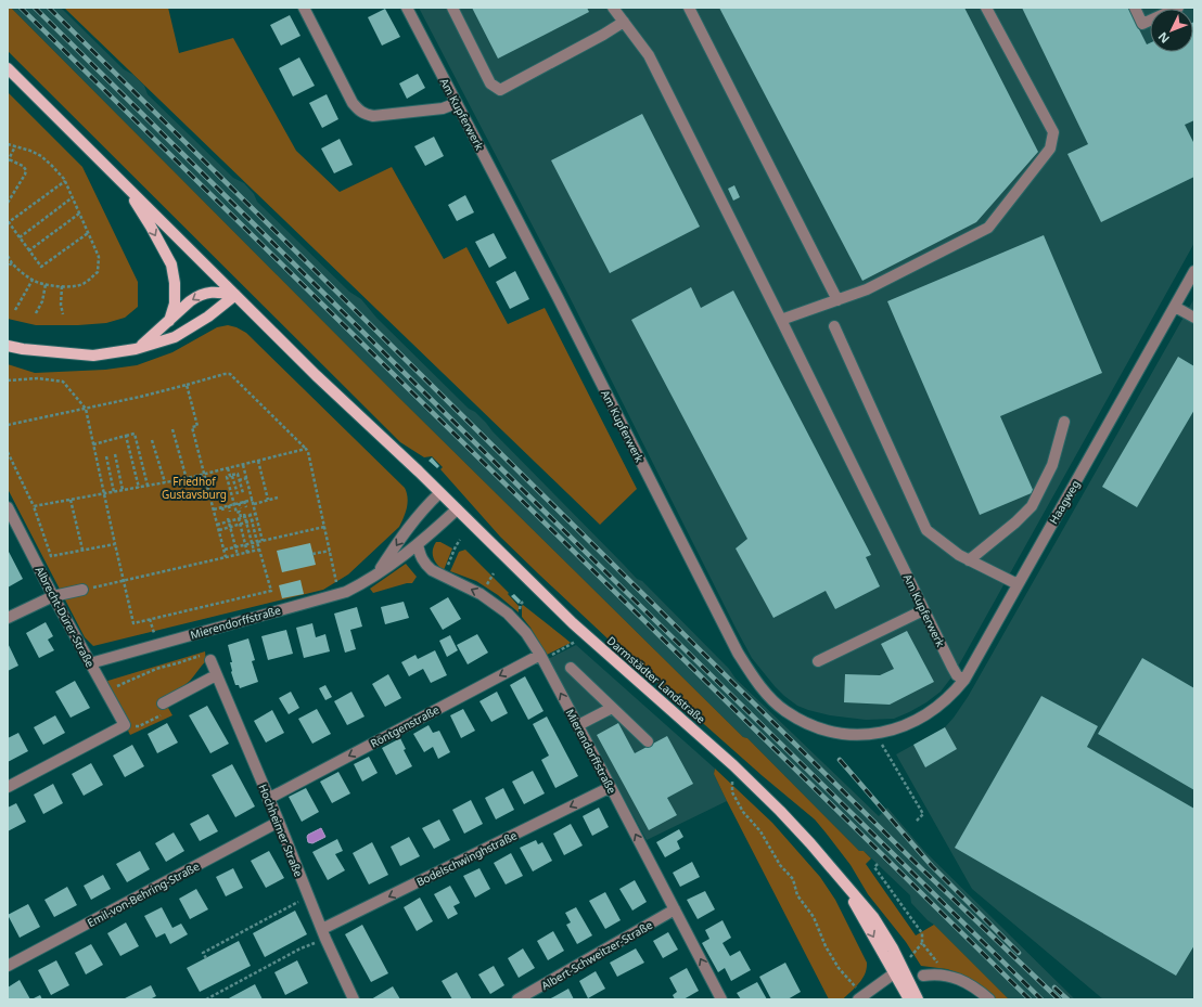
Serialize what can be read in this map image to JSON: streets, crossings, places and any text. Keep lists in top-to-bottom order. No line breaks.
{"streets":{"main road":["Darmstädter Landstraße"],"street":["Am Kupferwerk","Haagweg","Albrecht-Dürer-Straße","Mierendorffstraße","Röntgenstraße","Hochheimer Straße","Bodelschwinghstraße","Emil-von-Behring-Straße","Albert-Schweitzer-Straße"]},"crossings":[["Am Kupferwerk","Haagweg"],["Albrecht-Dürer-Straße","Mierendorffstraße"],["Mierendorffstraße","Darmstädter Landstraße"],["Mierendorffstraße","Röntgenstraße"],["Mierendorffstraße","Bodelschwinghstraße"],["Mierendorffstraße","Albert-Schweitzer-Straße"],["Röntgenstraße","Hochheimer Straße"],["Hochheimer Straße","Bodelschwinghstraße"],["Hochheimer Straße","Emil-von-Behring-Straße"]],"one_way":["Röntgenstraße","Bodelschwinghstraße"],"parks":["Friedhof Gustavsburg"],"north":"bottom left"}
